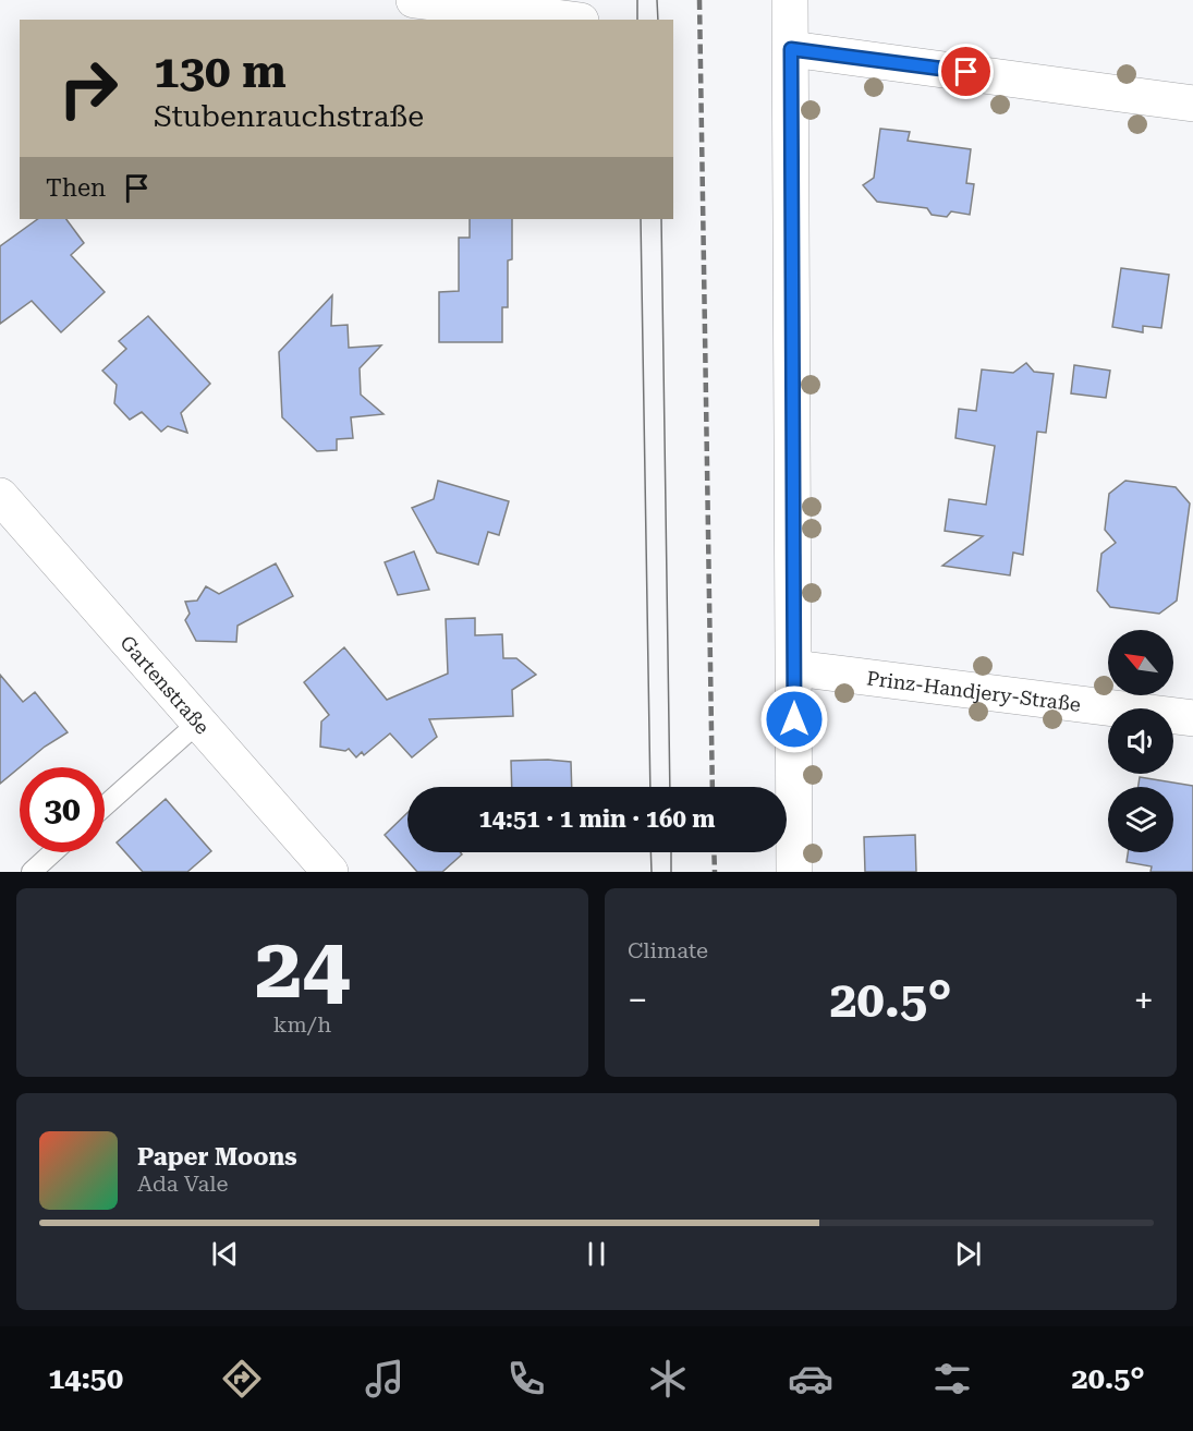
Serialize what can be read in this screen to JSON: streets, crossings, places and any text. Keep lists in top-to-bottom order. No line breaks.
{"streets":{"street":["Gartenstraße","Prinz-Handjery-Straße"]},"north":"top left","page":{"turn":["130 m","Stubenrauchstraße"],"then":"Then","limit":"30","trip":"14:51 · 1 min · 160 m","tile":[["24","km/h"],"Climate"],"heat":["−","20.5°","+"],"song":["Paper Moons","Ada Vale"],"tabs":["14:50","20.5°"]}}
